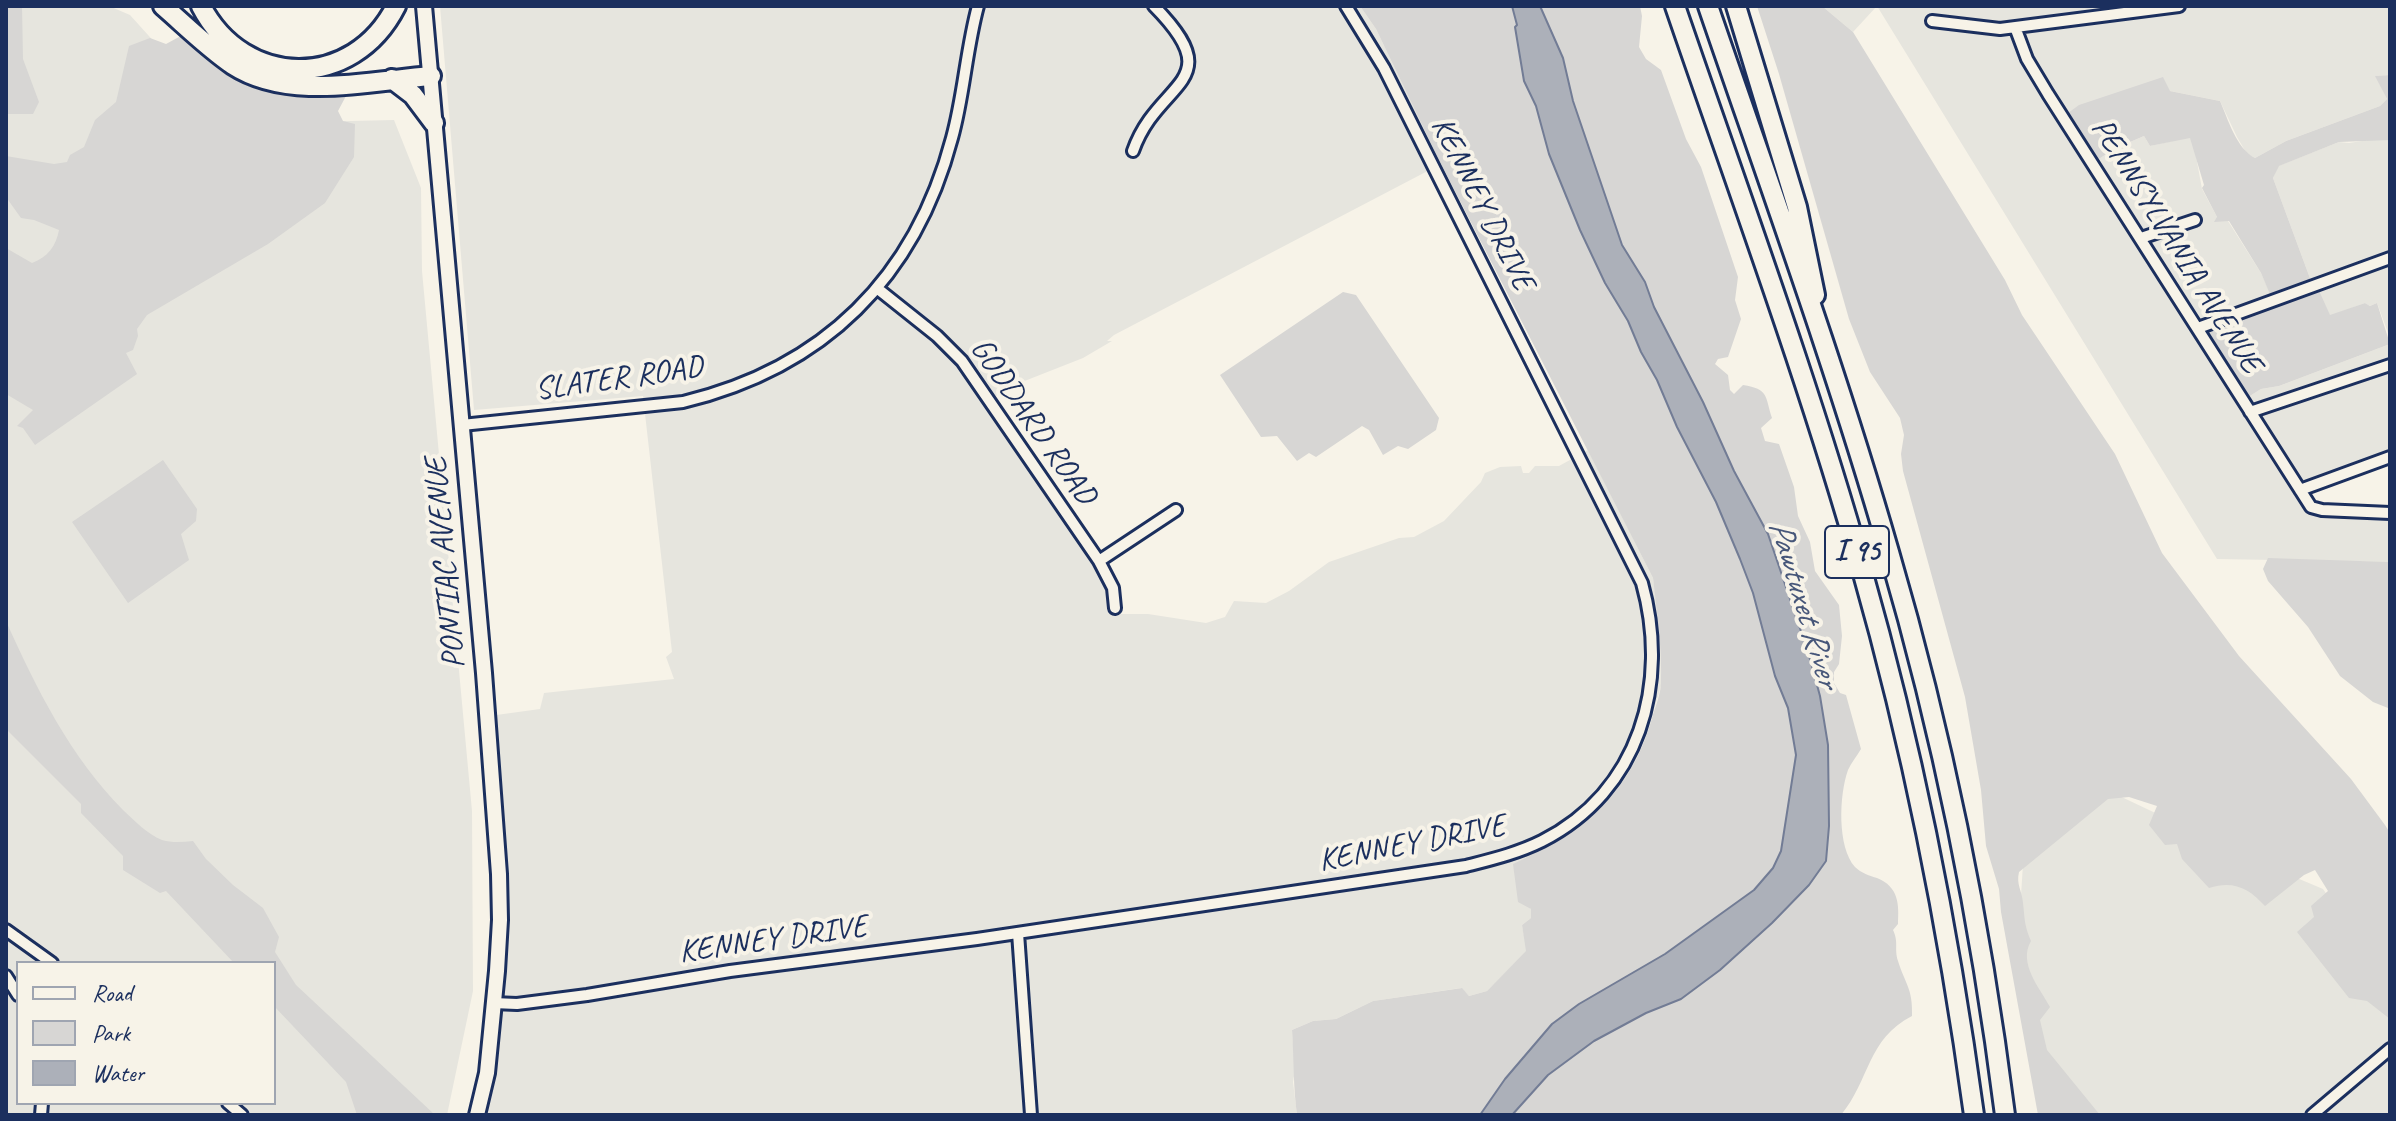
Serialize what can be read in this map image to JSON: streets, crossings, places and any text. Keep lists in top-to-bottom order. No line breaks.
{"streets":{"highway":["I 95"],"main road":["PONTIAC AVENUE"],"street":["KENNEY DRIVE","PENNSYLVANIA AVENUE","SLATER ROAD","GODDARD ROAD"]},"crossings":[["KENNEY DRIVE","PONTIAC AVENUE"],["SLATER ROAD","GODDARD ROAD"],["SLATER ROAD","PONTIAC AVENUE"]],"water":["Pawtuxet River"],"legend":["Road","Park","Water"]}
